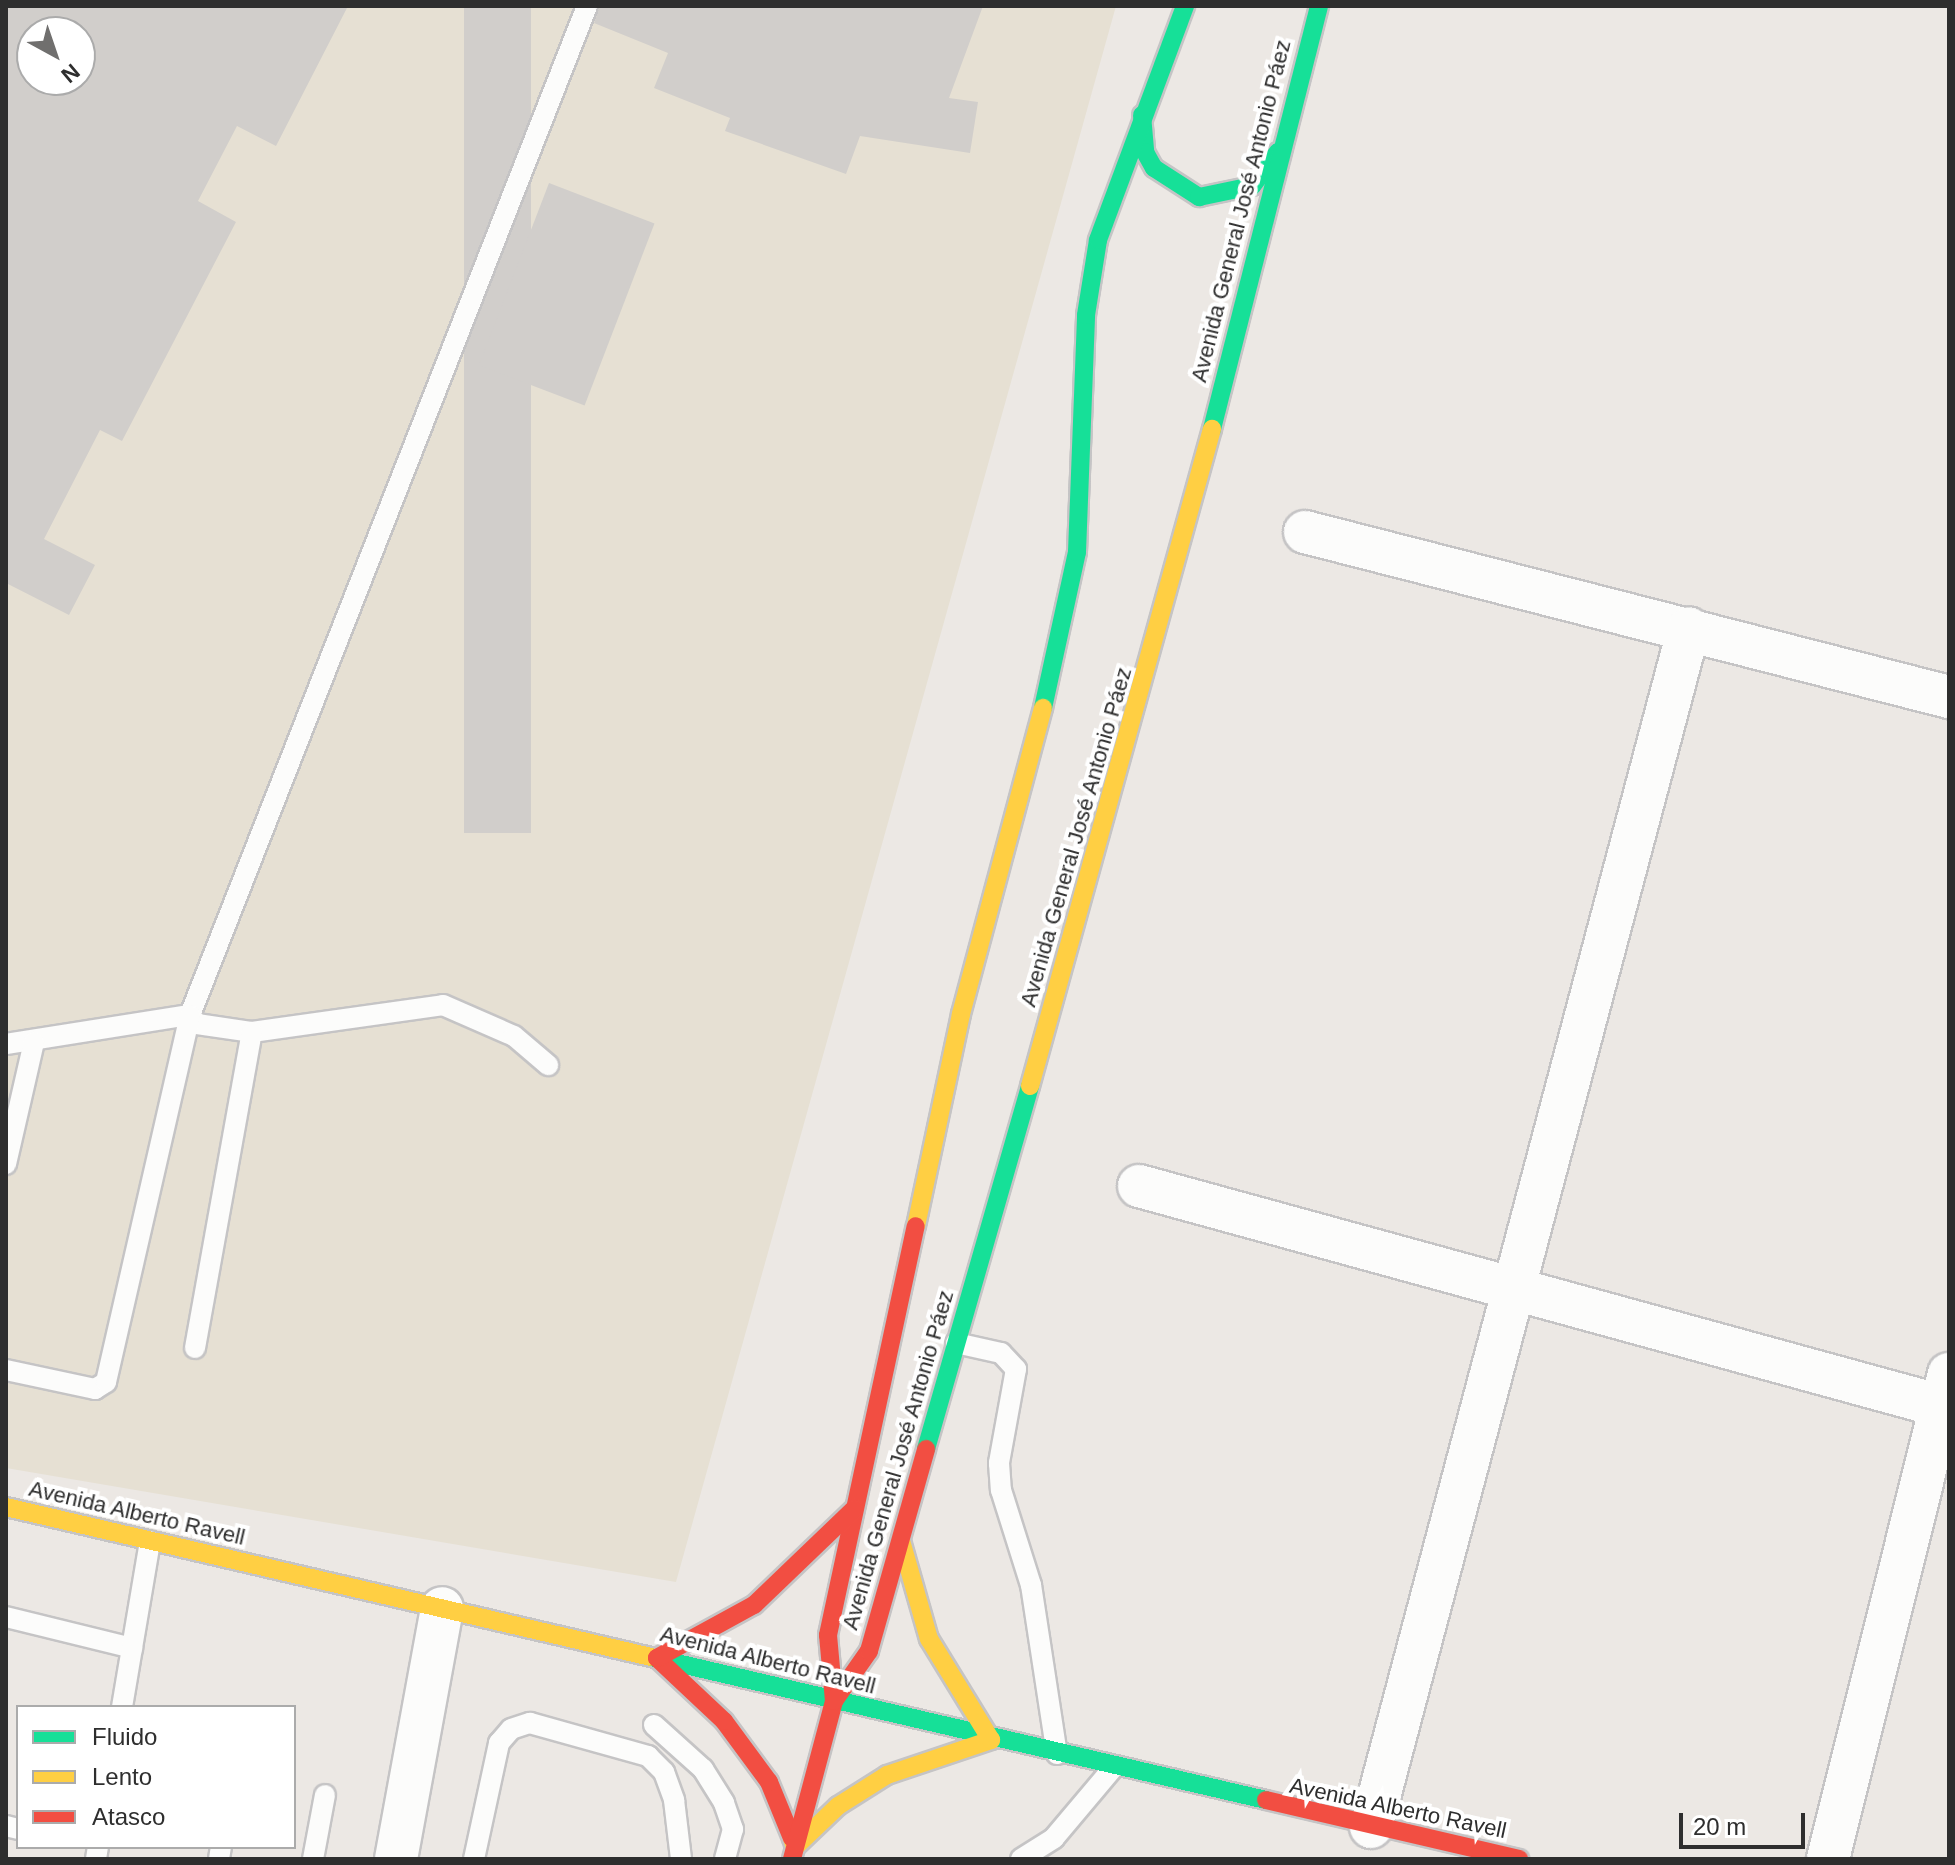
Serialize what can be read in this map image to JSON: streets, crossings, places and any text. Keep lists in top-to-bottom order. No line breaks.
{"streets":{"street":["Avenida General José Antonio Páez","Avenida Alberto Ravell"]},"crossings":[["Avenida General José Antonio Páez","Avenida Alberto Ravell"]],"legend":["Fluido","Lento","Atasco"],"scale_bar":"20 m","north":"bottom right"}
